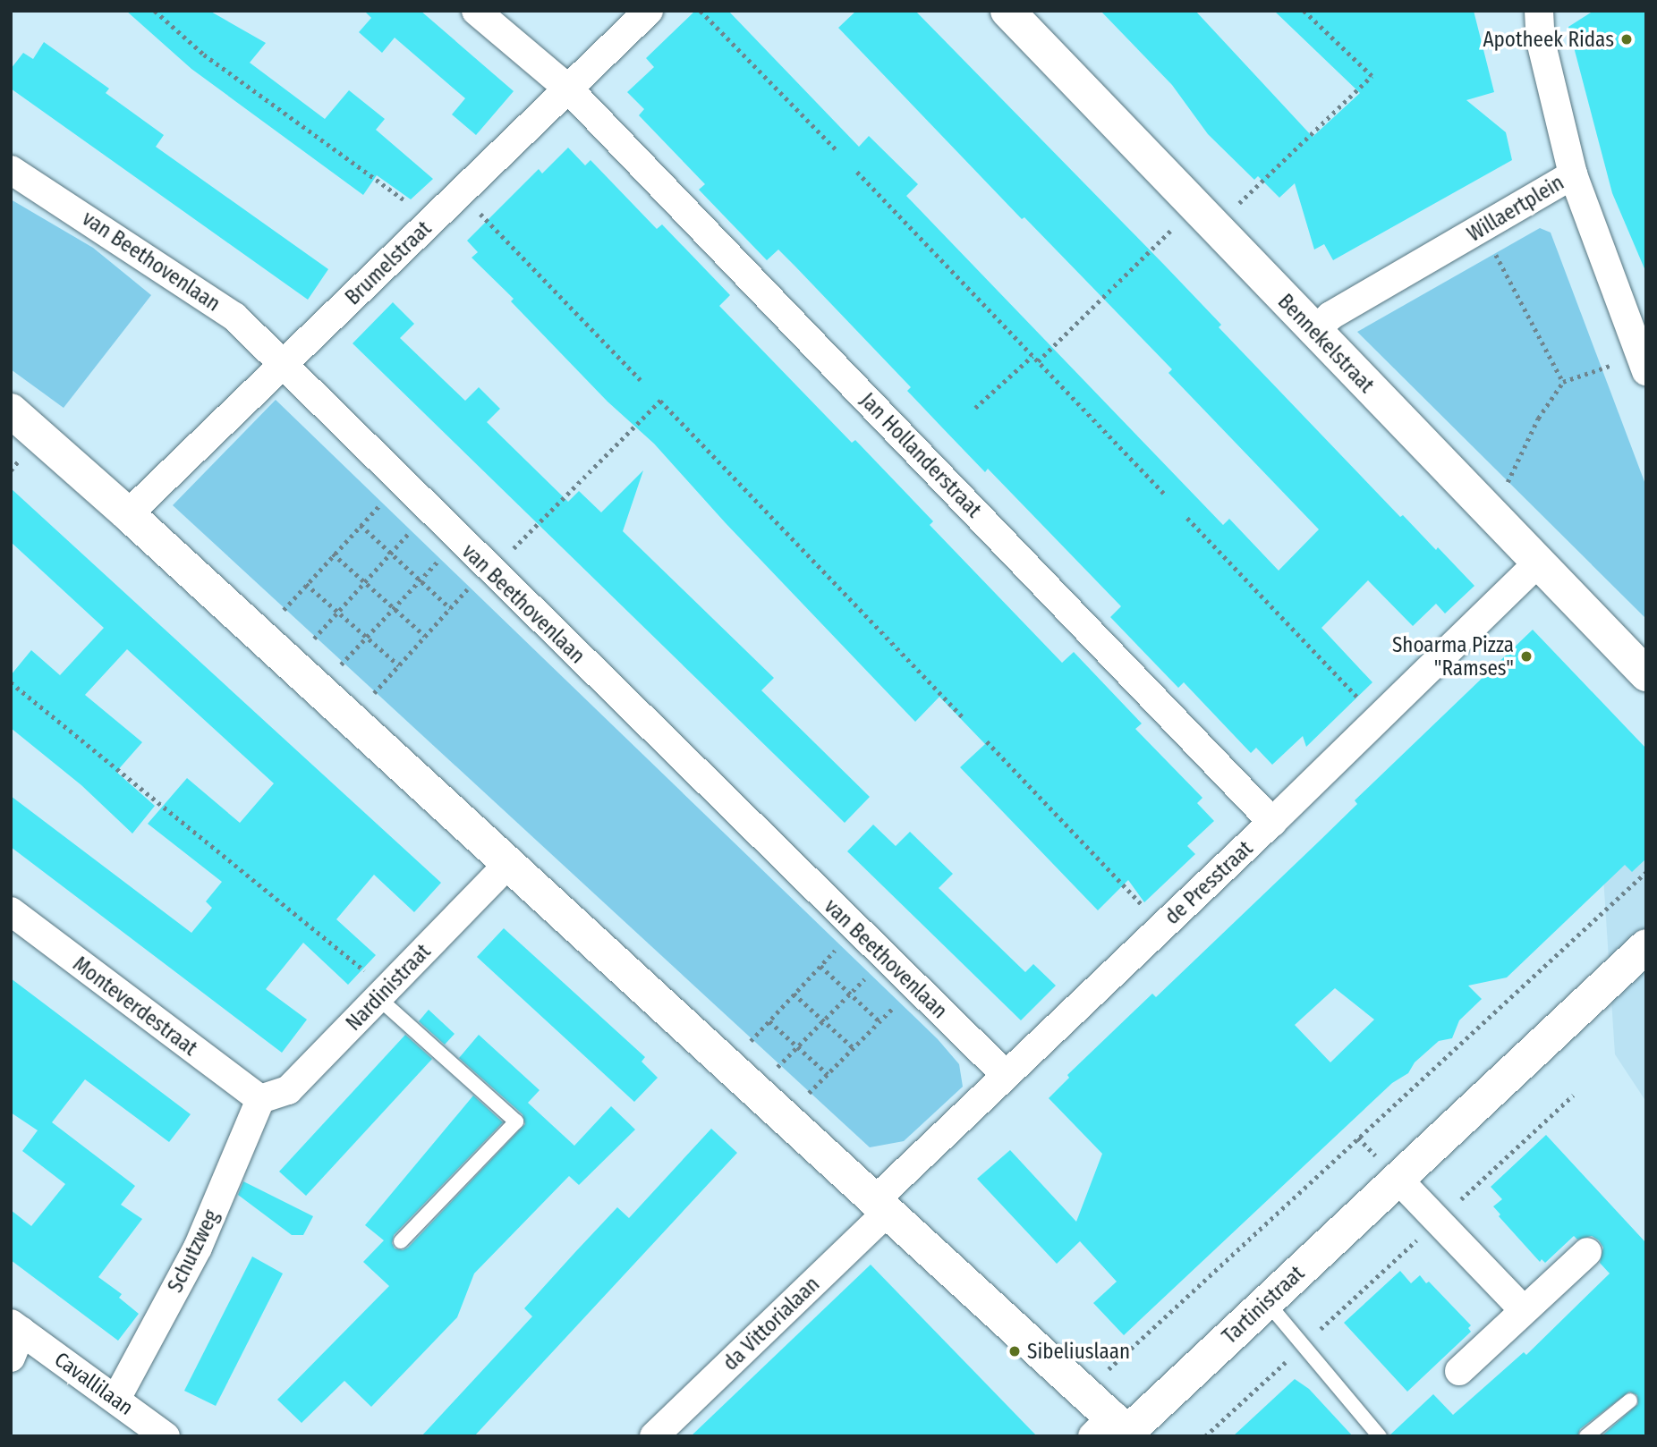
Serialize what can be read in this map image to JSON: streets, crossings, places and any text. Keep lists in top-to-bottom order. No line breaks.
{"streets":{"street":["Willaertplein","van Beethovenlaan","Brumelstraat","Bennekelstraat","Jan Hollanderstraat","de Presstraat","Nardinistraat","Monteverdestraat","Schutzweg","Tartinistraat","da Vittorialaan","Cavallilaan"]},"crossings":[["Willaertplein","Bennekelstraat"],["van Beethovenlaan","Brumelstraat"],["van Beethovenlaan","de Presstraat"],["Brumelstraat","Jan Hollanderstraat"],["Bennekelstraat","de Presstraat"],["Jan Hollanderstraat","de Presstraat"],["de Presstraat","da Vittorialaan"],["Nardinistraat","Monteverdestraat"],["Nardinistraat","Schutzweg"],["Monteverdestraat","Schutzweg"],["Schutzweg","Cavallilaan"]],"places":["Apotheek Ridas","Shoarma Pizza \"Ramses\"","Sibeliuslaan"]}
